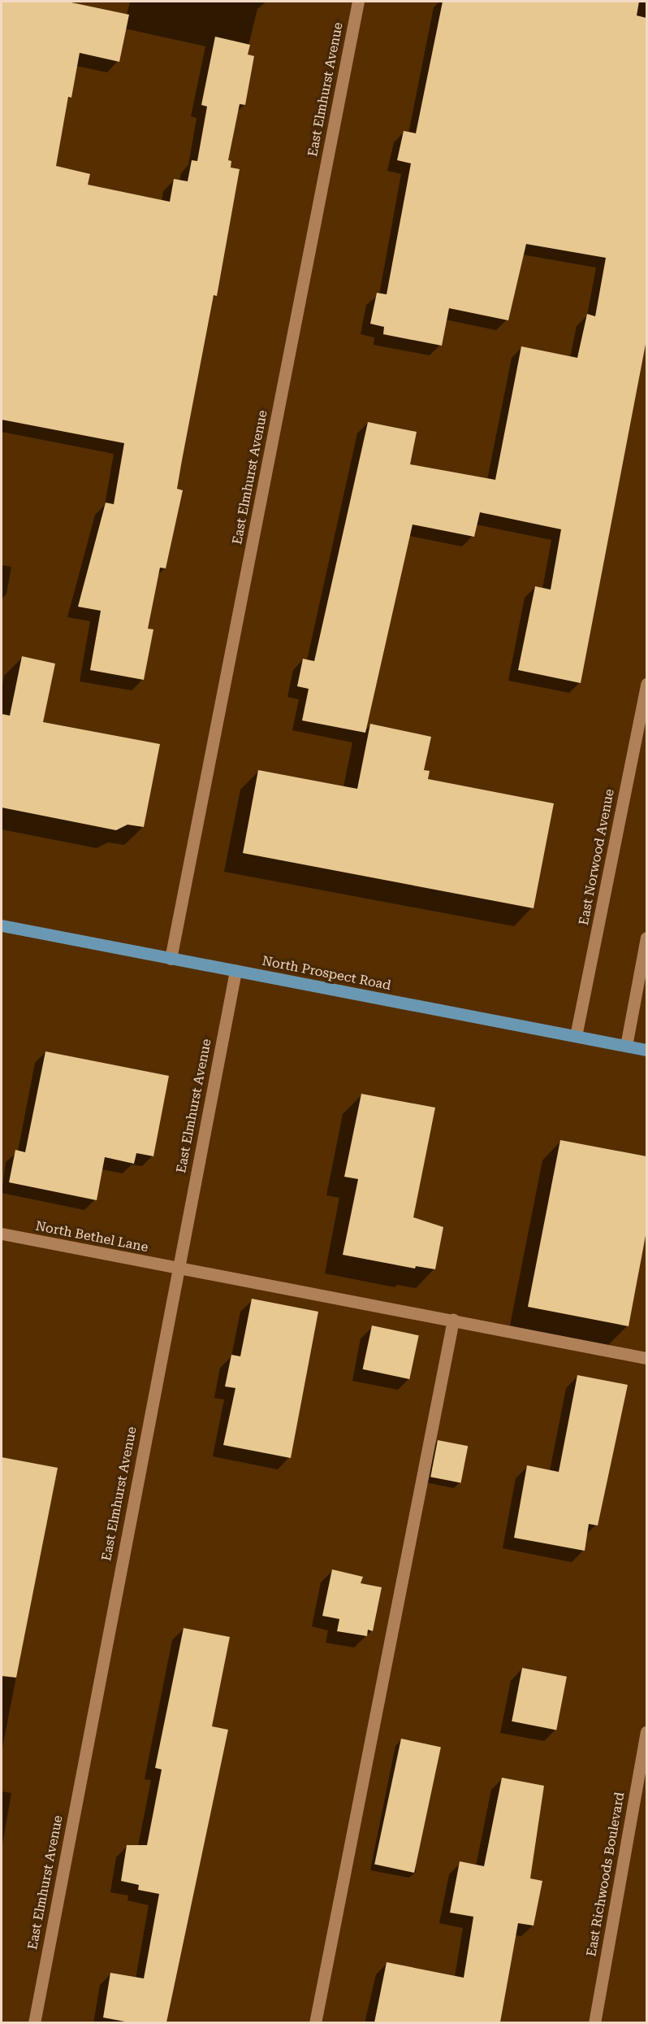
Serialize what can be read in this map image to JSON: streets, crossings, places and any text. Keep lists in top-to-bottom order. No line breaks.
{"streets":{"main road":["North Prospect Road"],"street":["East Elmhurst Avenue","East Norwood Avenue","North Bethel Lane","East Richwoods Boulevard"]},"crossings":[["East Elmhurst Avenue","North Prospect Road"],["East Elmhurst Avenue","North Bethel Lane"],["East Norwood Avenue","North Prospect Road"]]}
